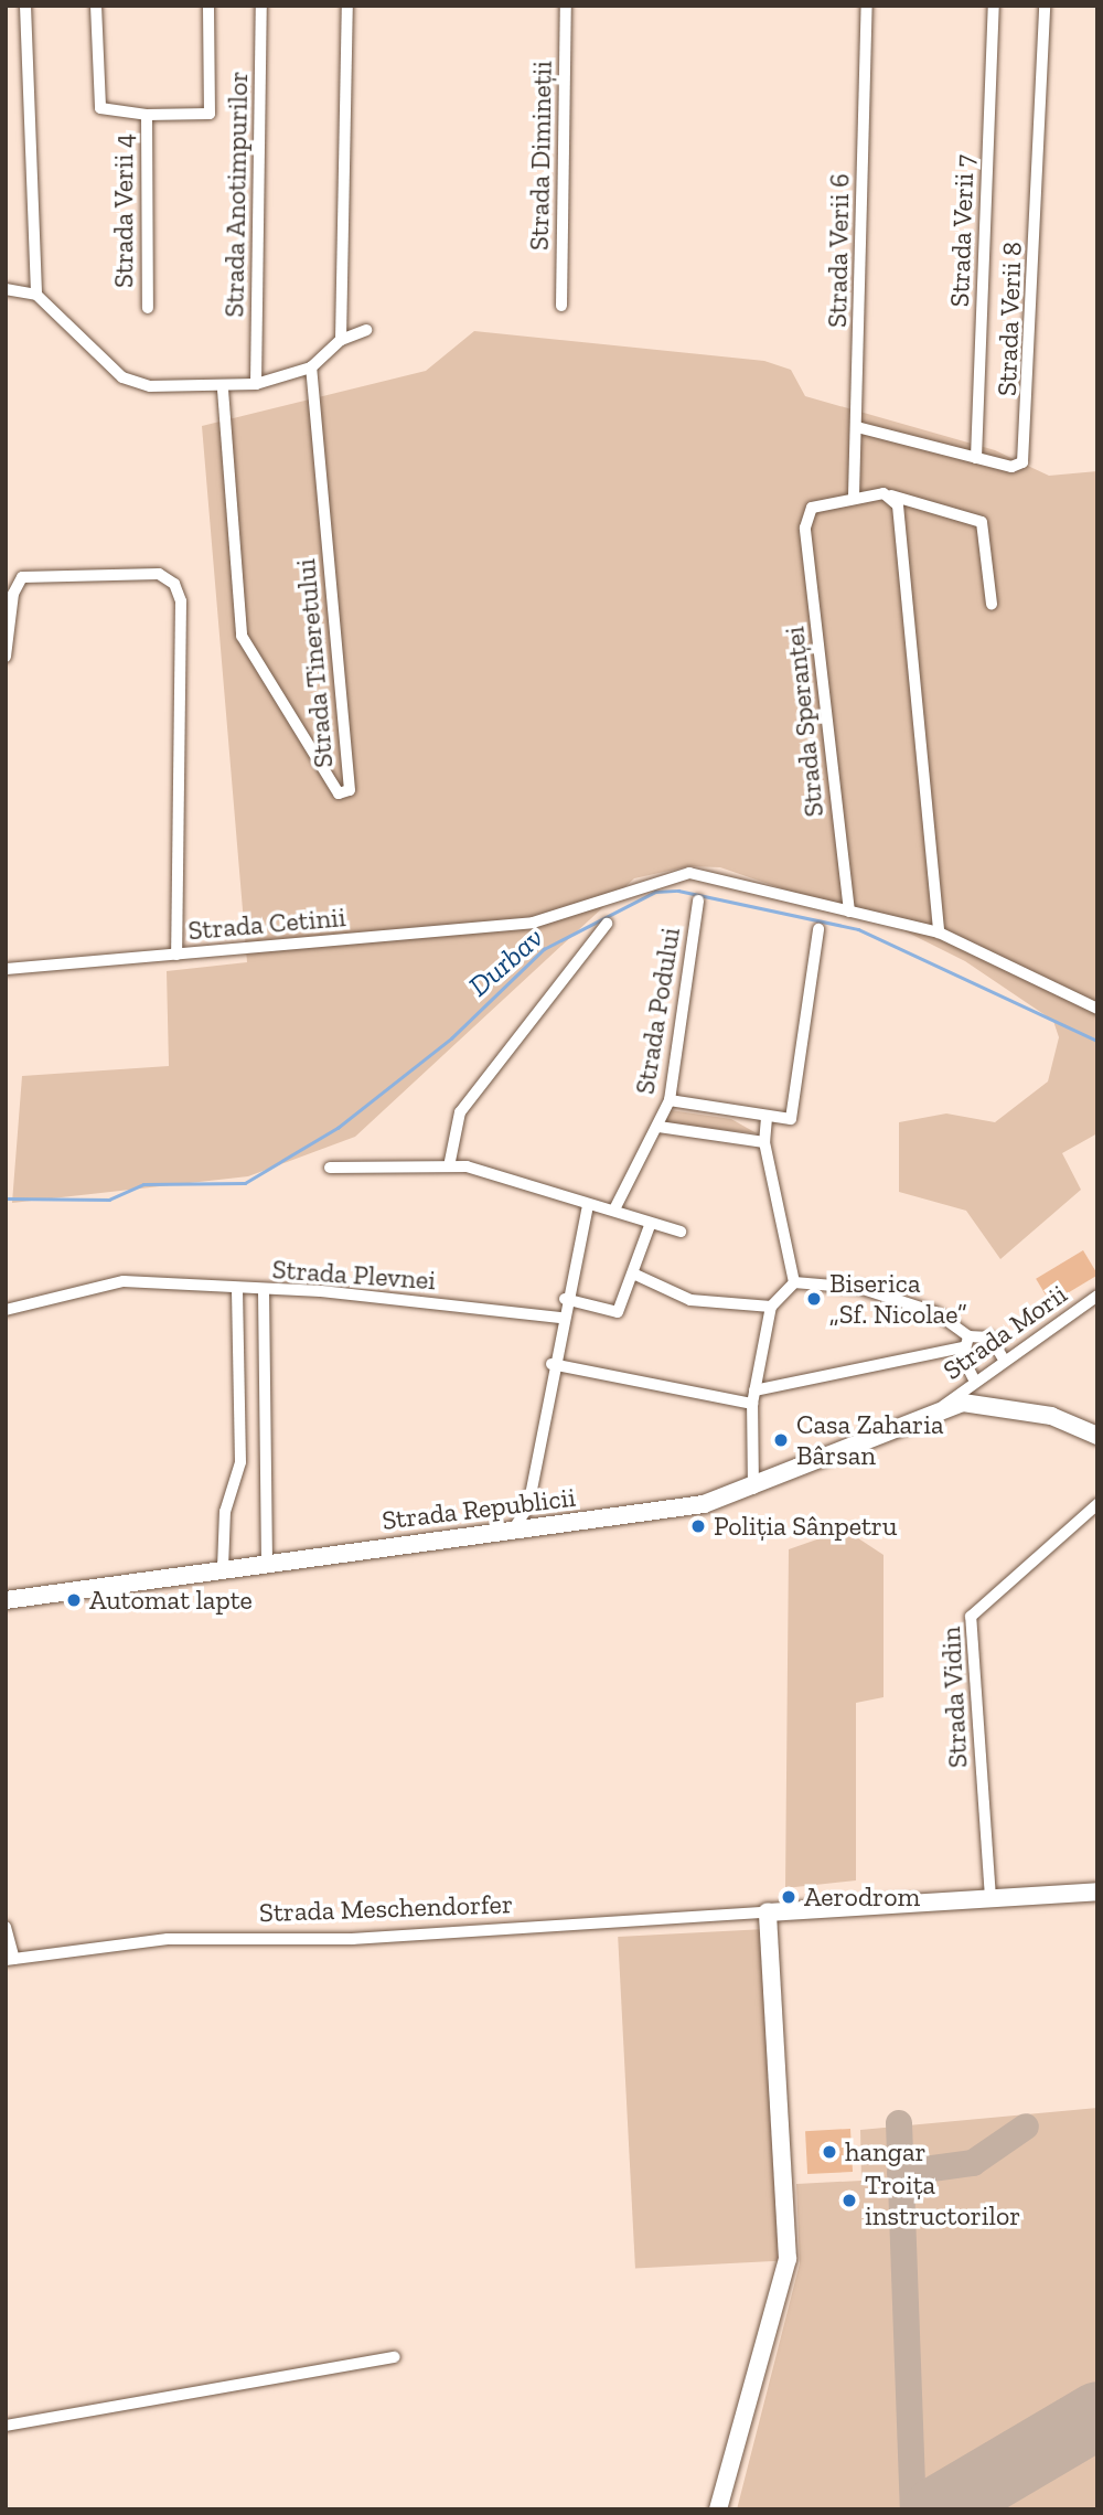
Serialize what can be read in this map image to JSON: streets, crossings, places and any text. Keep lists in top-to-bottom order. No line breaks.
{"streets":{"main road":["Strada Republicii","Strada Meschendorfer"],"street":["Strada Dimineții","Strada Anotimpurilor","Strada Verii 4","Strada Verii 7","Strada Verii 6","Strada Verii 8","Strada Tineretului","Strada Speranței","Strada Cetinii","Strada Podului","Strada Plevnei","Strada Morii","Strada Vidin"]},"crossings":[["Strada Verii 7","Strada Verii 8"],["Strada Verii 6","Strada Verii 8"],["Strada Verii 6","Strada Speranței"],["Strada Speranței","Strada Cetinii"],["Strada Plevnei","Strada Republicii"],["Strada Morii","Strada Republicii"],["Strada Vidin","Strada Meschendorfer"]],"water":["Durbav"],"places":["Biserica „Sf. Nicolae”","Casa Zaharia Bârsan","Poliția Sânpetru","Automat lapte","Aerodrom","hangar","Troița instructorilor"]}
